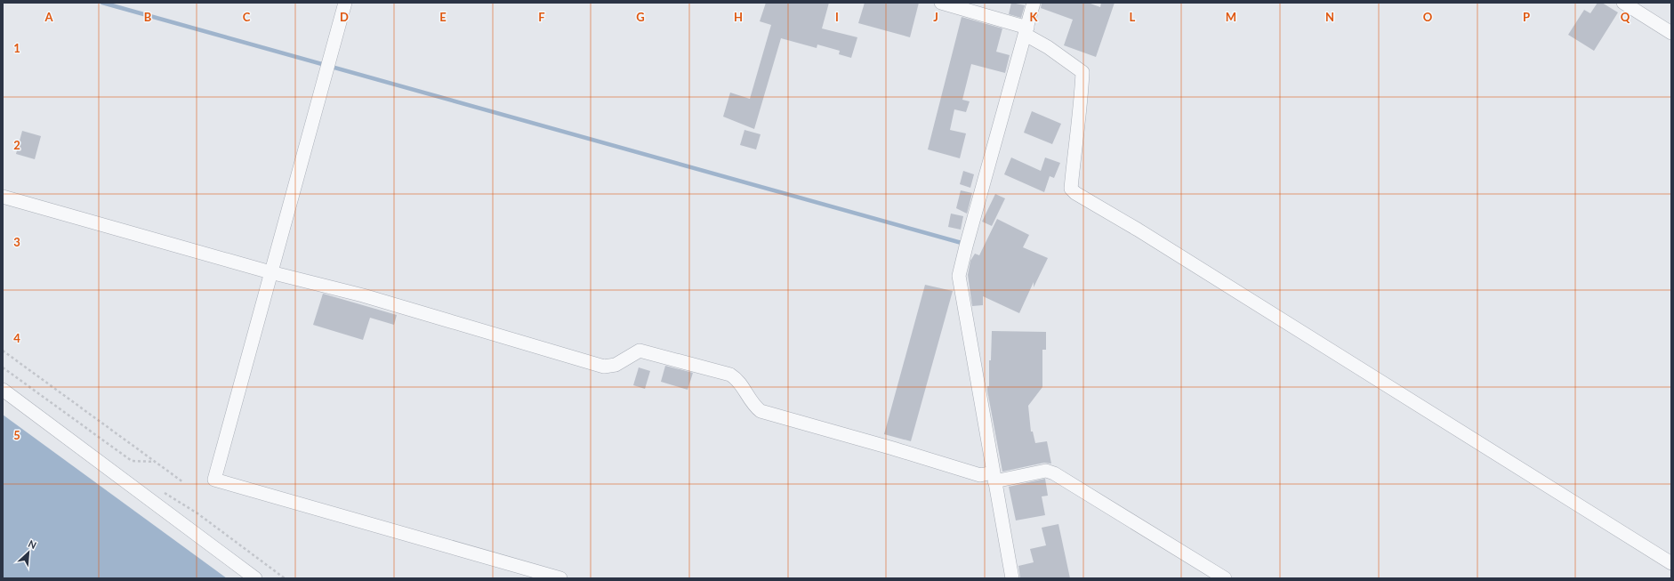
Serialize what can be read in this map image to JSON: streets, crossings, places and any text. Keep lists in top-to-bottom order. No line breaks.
{"north":"top right","grid":{"columns":["A","B","C","D","E","F","G","H","I","J","K","L","M","N","O","P","Q"],"rows":["1","2","3","4","5"]}}
